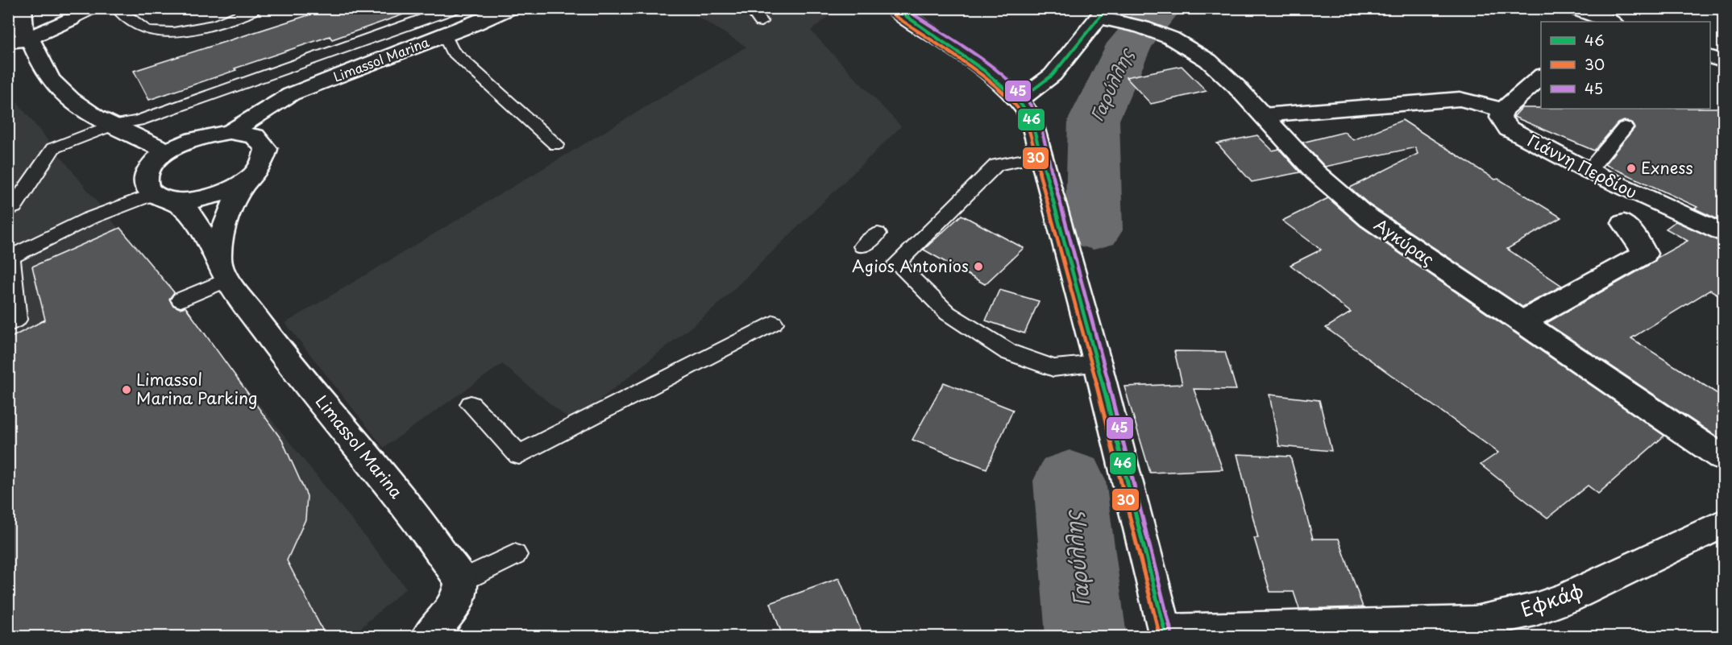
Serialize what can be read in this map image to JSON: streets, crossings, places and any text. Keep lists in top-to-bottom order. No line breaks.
{"streets":{"street":["Limassol Marina","Γιάννη Περδίου","Αγκύρας","Εφκάφ"]},"water":["Γαρύλλης"],"places":["Exness","Agios Antonios","Limassol Marina Parking"],"lines":["transit line 46","transit line 45","transit line 30"],"legend":["46","30","45"]}
